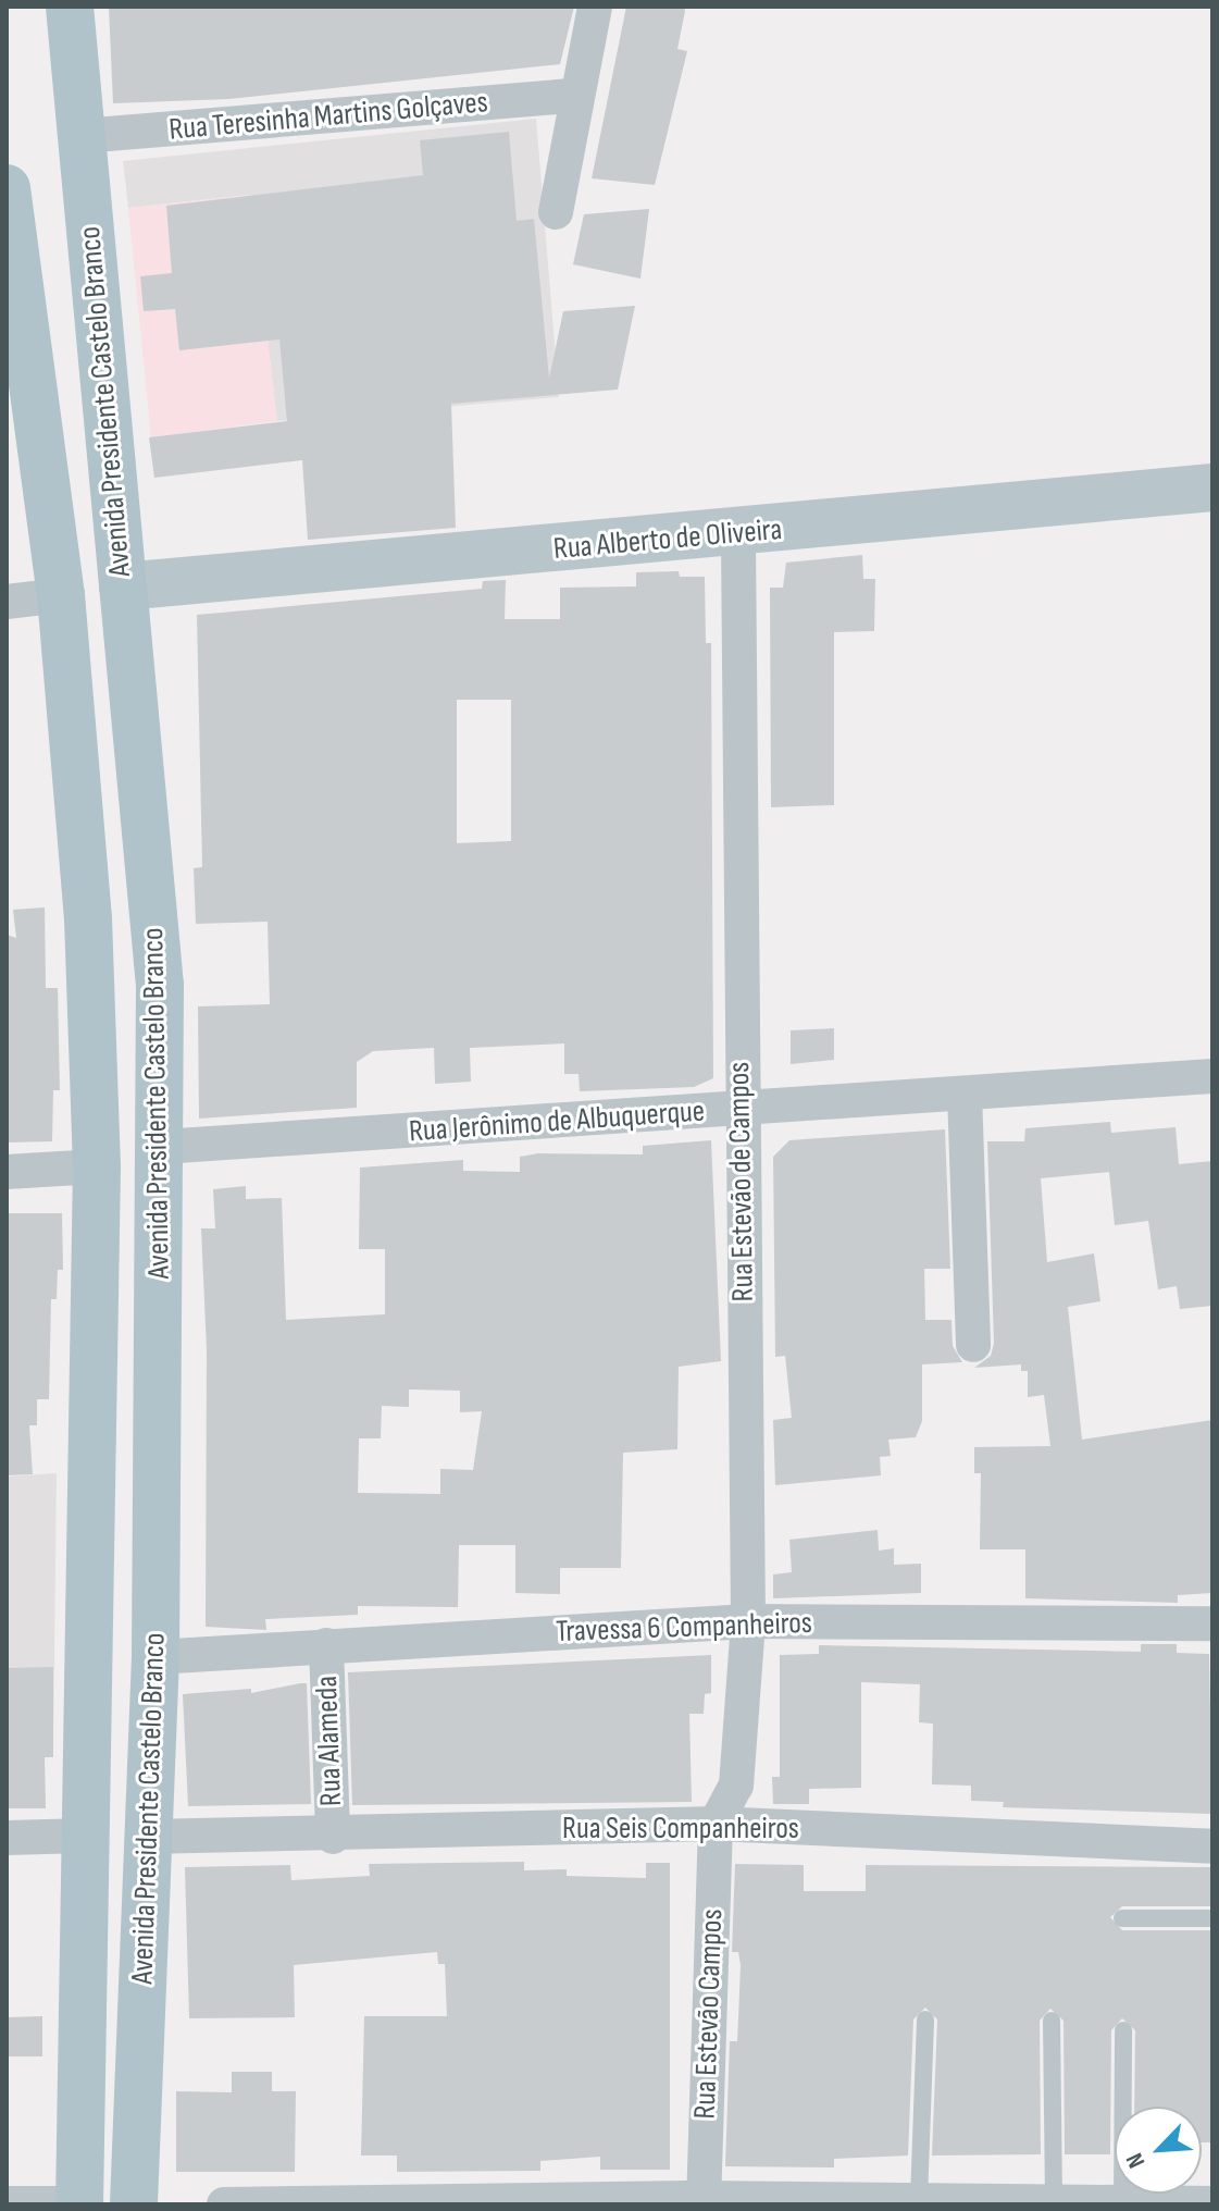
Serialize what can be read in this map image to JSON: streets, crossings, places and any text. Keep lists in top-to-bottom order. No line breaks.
{"streets":{"main road":["Avenida Presidente Castelo Branco"],"street":["Rua Teresinha Martins Golçaves","Rua Alberto de Oliveira","Rua Jerônimo de Albuquerque","Rua Estevão de Campos","Travessa 6 Companheiros","Rua Alameda","Rua Seis Companheiros","Rua Estevão Campos"]},"crossings":[["Rua Teresinha Martins Golçaves","Avenida Presidente Castelo Branco"],["Avenida Presidente Castelo Branco","Rua Alberto de Oliveira"],["Avenida Presidente Castelo Branco","Rua Jerônimo de Albuquerque"],["Avenida Presidente Castelo Branco","Travessa 6 Companheiros"],["Avenida Presidente Castelo Branco","Rua Seis Companheiros"],["Rua Alberto de Oliveira","Rua Estevão de Campos"],["Rua Jerônimo de Albuquerque","Rua Estevão de Campos"],["Rua Estevão de Campos","Travessa 6 Companheiros"],["Rua Estevão de Campos","Rua Seis Companheiros"],["Rua Estevão de Campos","Rua Estevão Campos"],["Travessa 6 Companheiros","Rua Alameda"],["Rua Alameda","Rua Seis Companheiros"],["Rua Seis Companheiros","Rua Estevão Campos"]],"north":"bottom left"}
